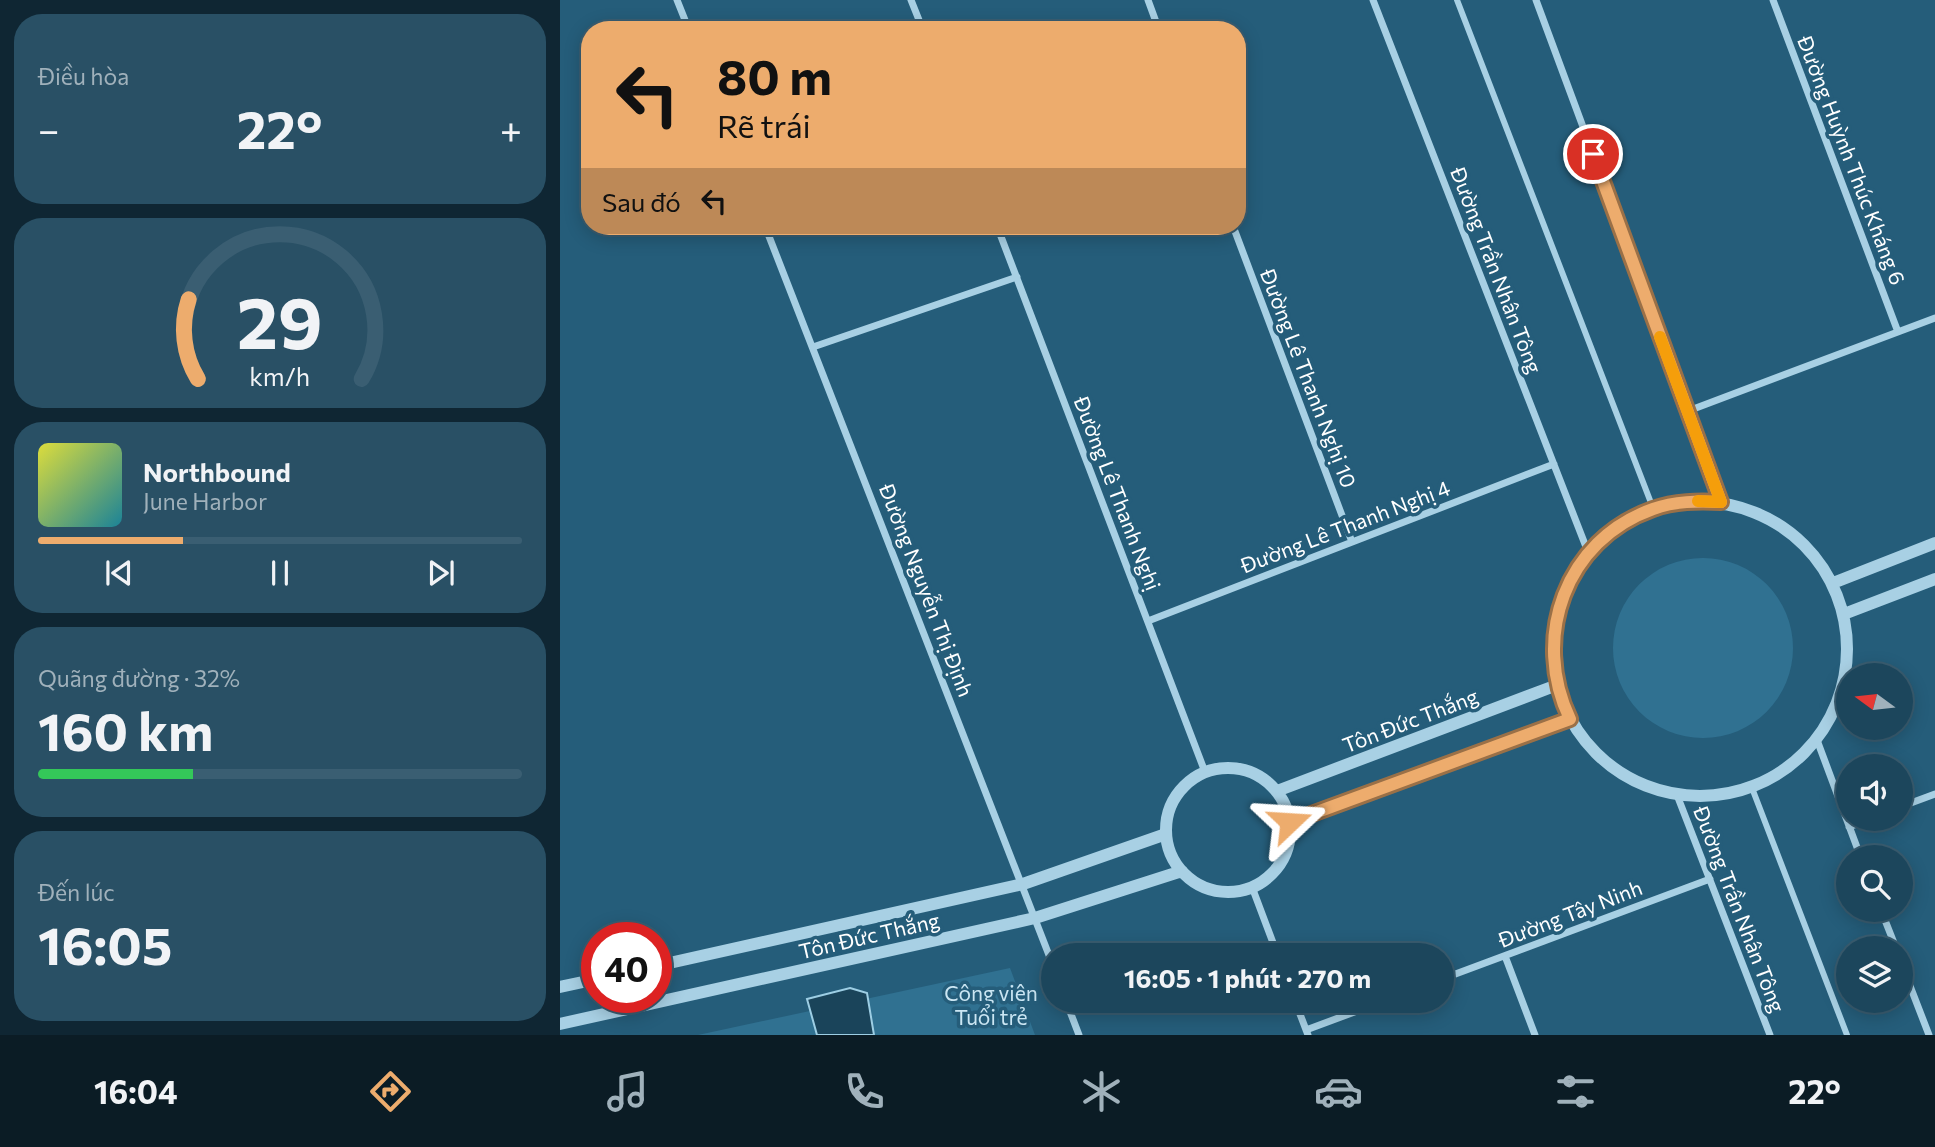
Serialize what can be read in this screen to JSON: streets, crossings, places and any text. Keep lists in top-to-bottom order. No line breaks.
{"streets":{"street":["Đường Huỳnh Thúc Kháng 6","Đường Trần Nhân Tông","Đường Lê Thanh Nghị 10","Đường Lê Thanh Nghị","Đường Lê Thanh Nghị 4","Đường Nguyễn Thị Định","Tôn Đức Thắng","Đường Tây Ninh"]},"crossings":[["Đường Trần Nhân Tông","Đường Lê Thanh Nghị 4"],["Đường Trần Nhân Tông","Đường Tây Ninh"],["Đường Lê Thanh Nghị 10","Đường Lê Thanh Nghị 4"],["Đường Lê Thanh Nghị","Đường Lê Thanh Nghị 4"],["Đường Lê Thanh Nghị","Tôn Đức Thắng"],["Đường Nguyễn Thị Định","Tôn Đức Thắng"]],"parks":["Công viên Tuổi trẻ"],"north":"left","page":{"tile":["Điều hòa",["Quãng đường · 32%","160 km"],["Đến lúc","16:05"]],"turn":["80 m","Rẽ trái"],"heat":["−","22°","+"],"then":"Sau đó","song":["Northbound","June Harbor"],"limit":"40","trip":"16:05 · 1 phút · 270 m","tabs":["16:04","22°"],"gauge":["29","km/h"]}}
